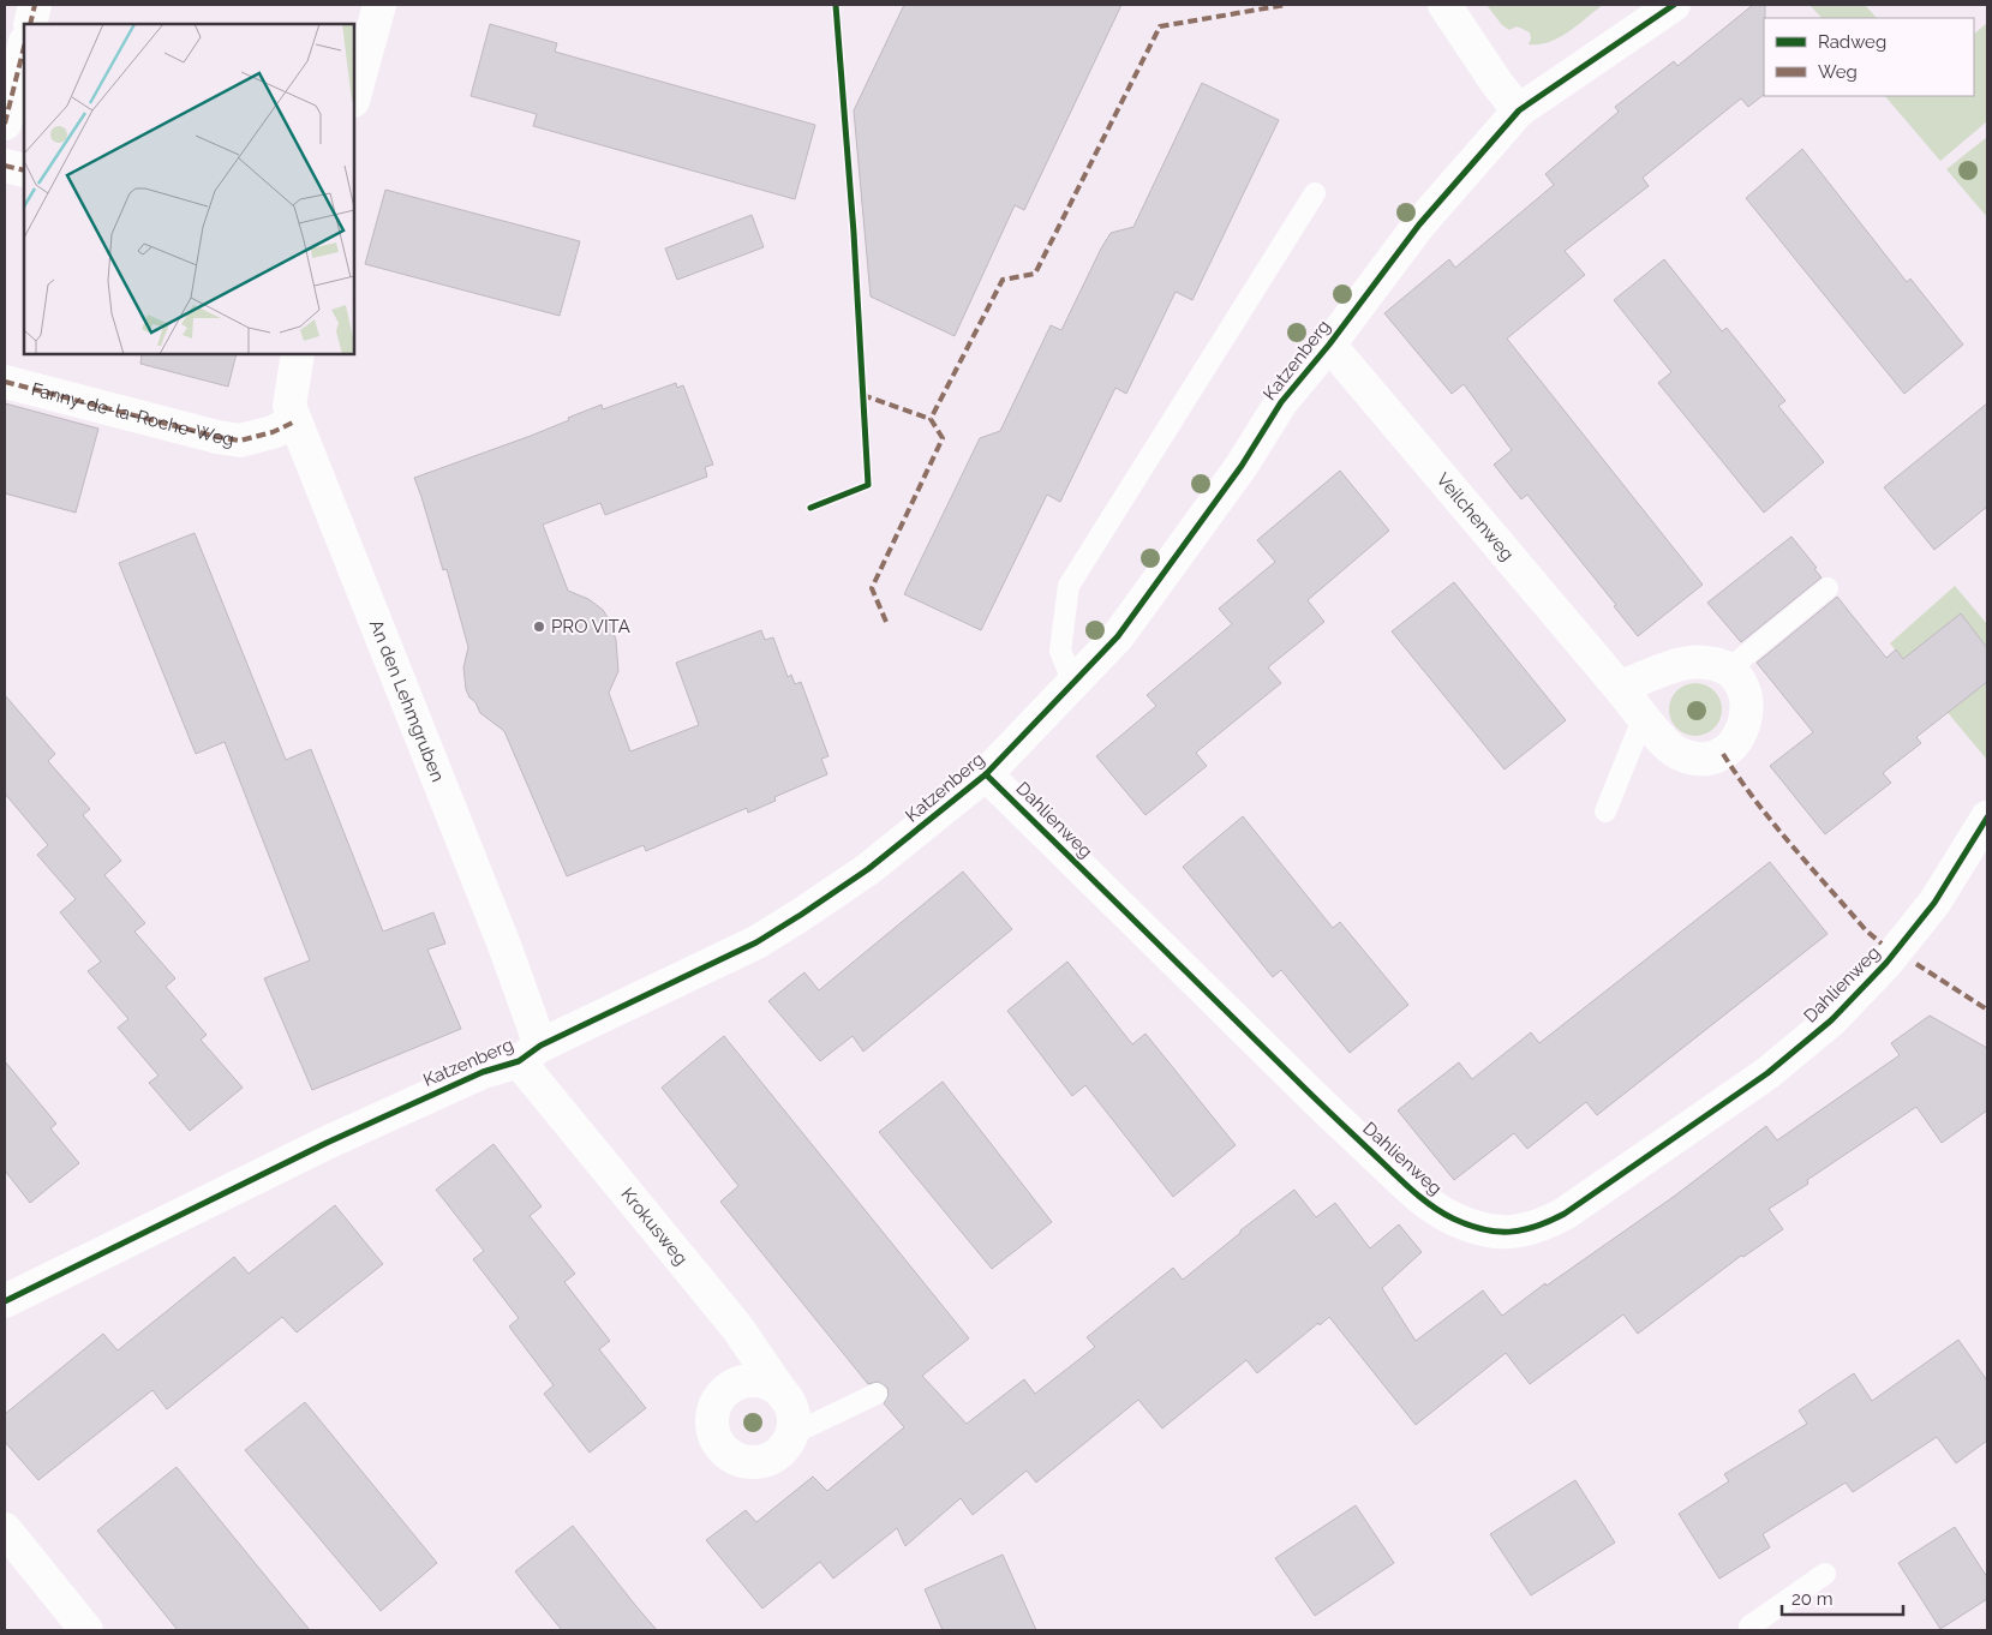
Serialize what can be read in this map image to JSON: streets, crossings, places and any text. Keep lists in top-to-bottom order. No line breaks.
{"streets":{"street":["Katzenberg","Fanny-de-la-Roche-Weg","Veilchenweg","An den Lehmgruben","Dahlienweg","Krokusweg"]},"crossings":[["Katzenberg","Veilchenweg"],["Katzenberg","An den Lehmgruben"],["Katzenberg","Dahlienweg"],["Katzenberg","Krokusweg"],["Fanny-de-la-Roche-Weg","An den Lehmgruben"],["An den Lehmgruben","Krokusweg"]],"places":["PRO VITA"],"legend":["Radweg","Weg"],"scale_bar":"20 m"}
